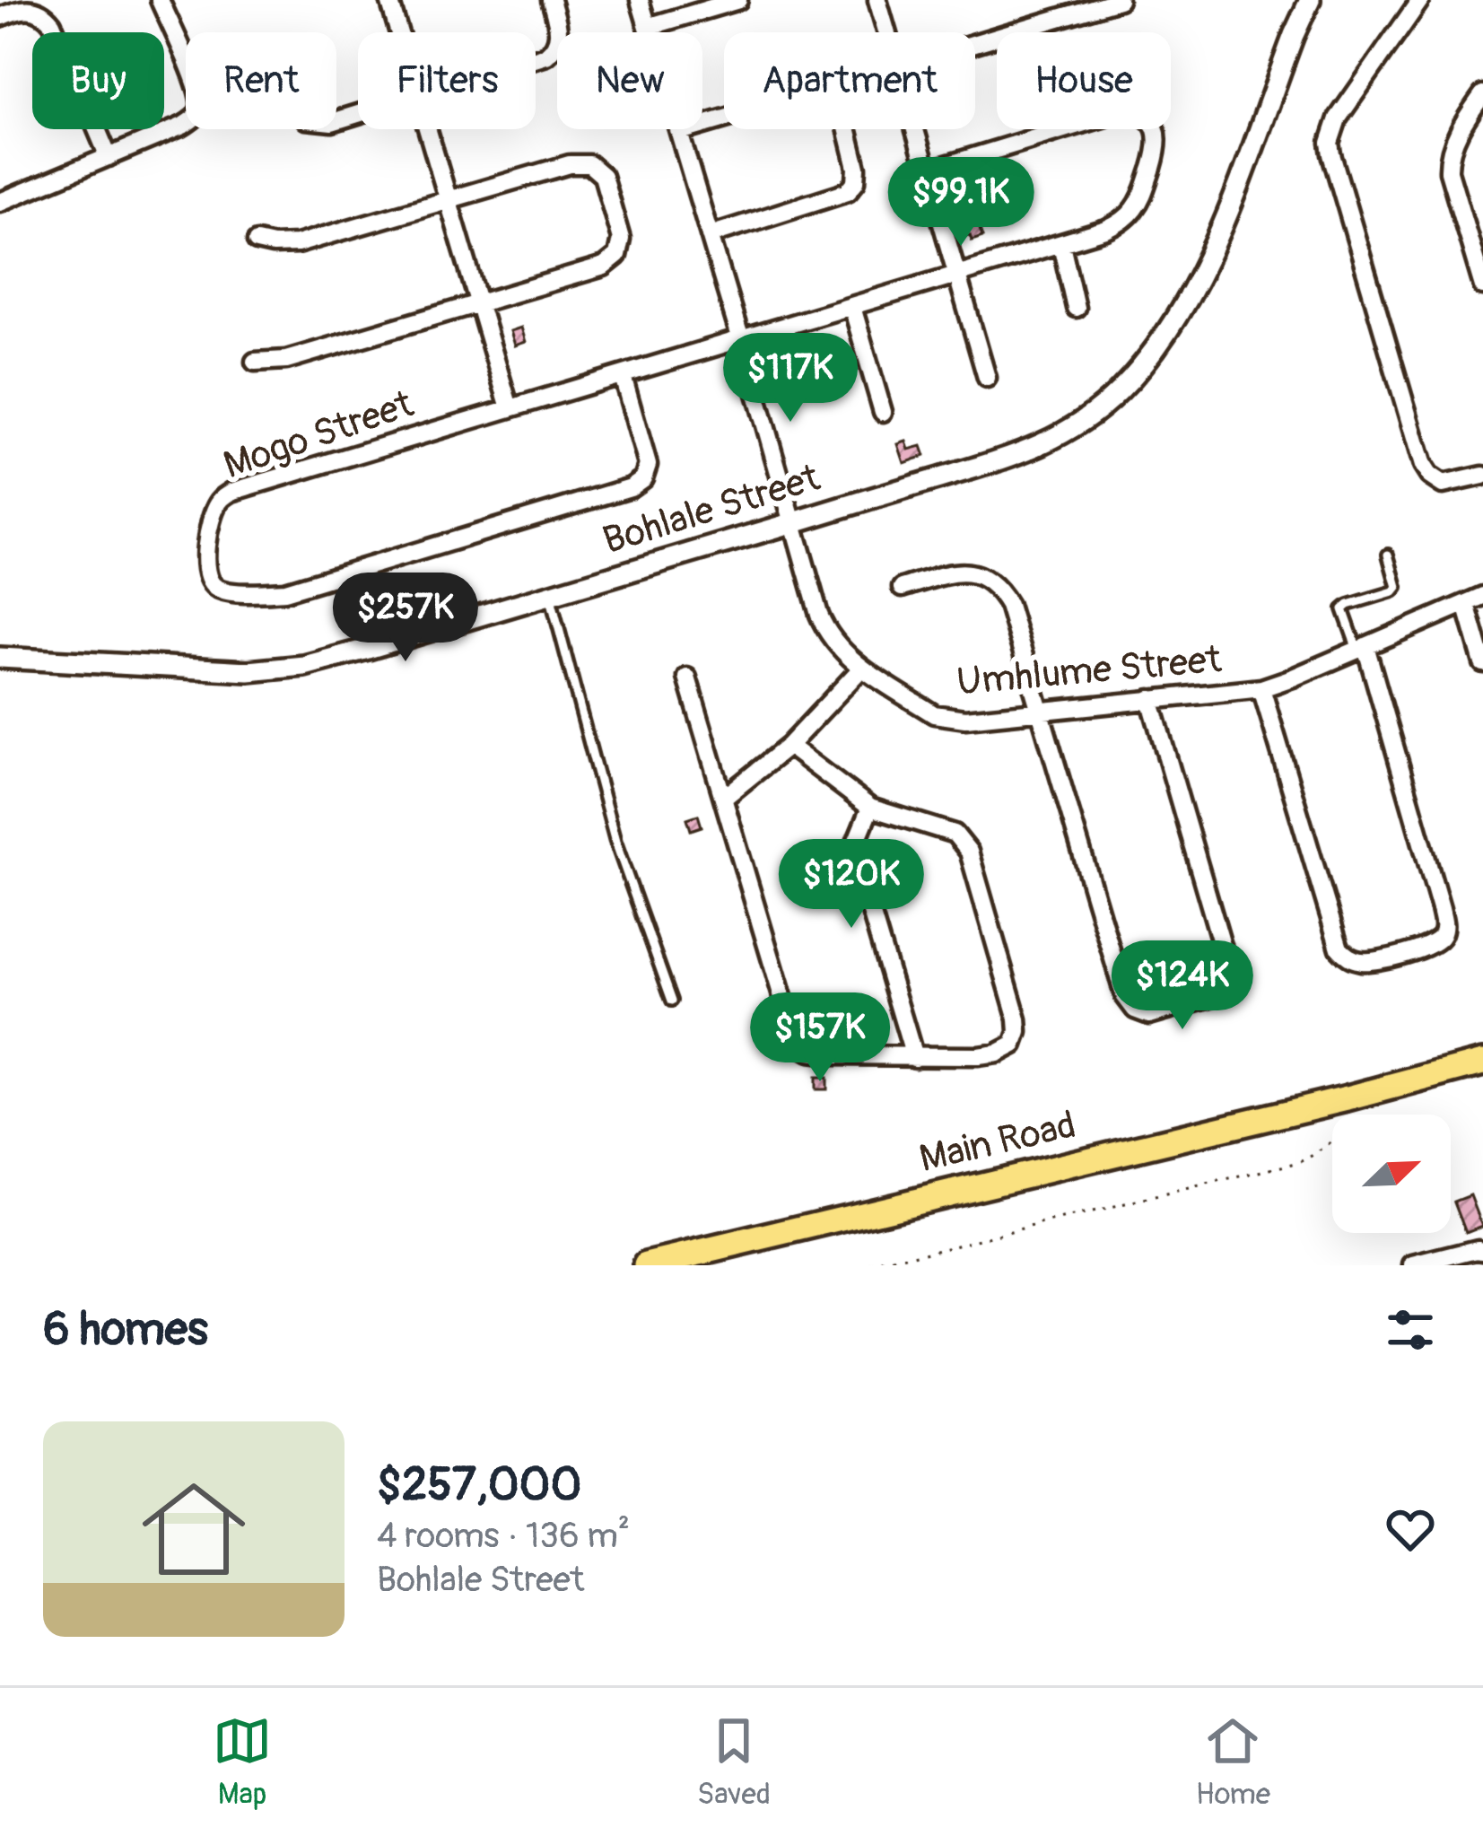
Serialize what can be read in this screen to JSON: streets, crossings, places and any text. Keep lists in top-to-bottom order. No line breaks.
{"streets":{"main road":["Main Road"],"street":["Mogo Street","Bohlale Street","Umhlume Street"]},"crossings":[["Mogo Street","Umhlume Street"],["Bohlale Street","Umhlume Street"]],"north":"top right","page":{"chip":["Buy","Rent","Filters","New","Apartment","House"],"price":["$99.1K","$117K","$257K","$120K","$124K","$157K"],"heading":"6 homes","list":[{"name":"$257,000","note":"4 rooms · 136 m² · Bohlale Street"}],"tabs":["Map","Saved","Home"]}}
